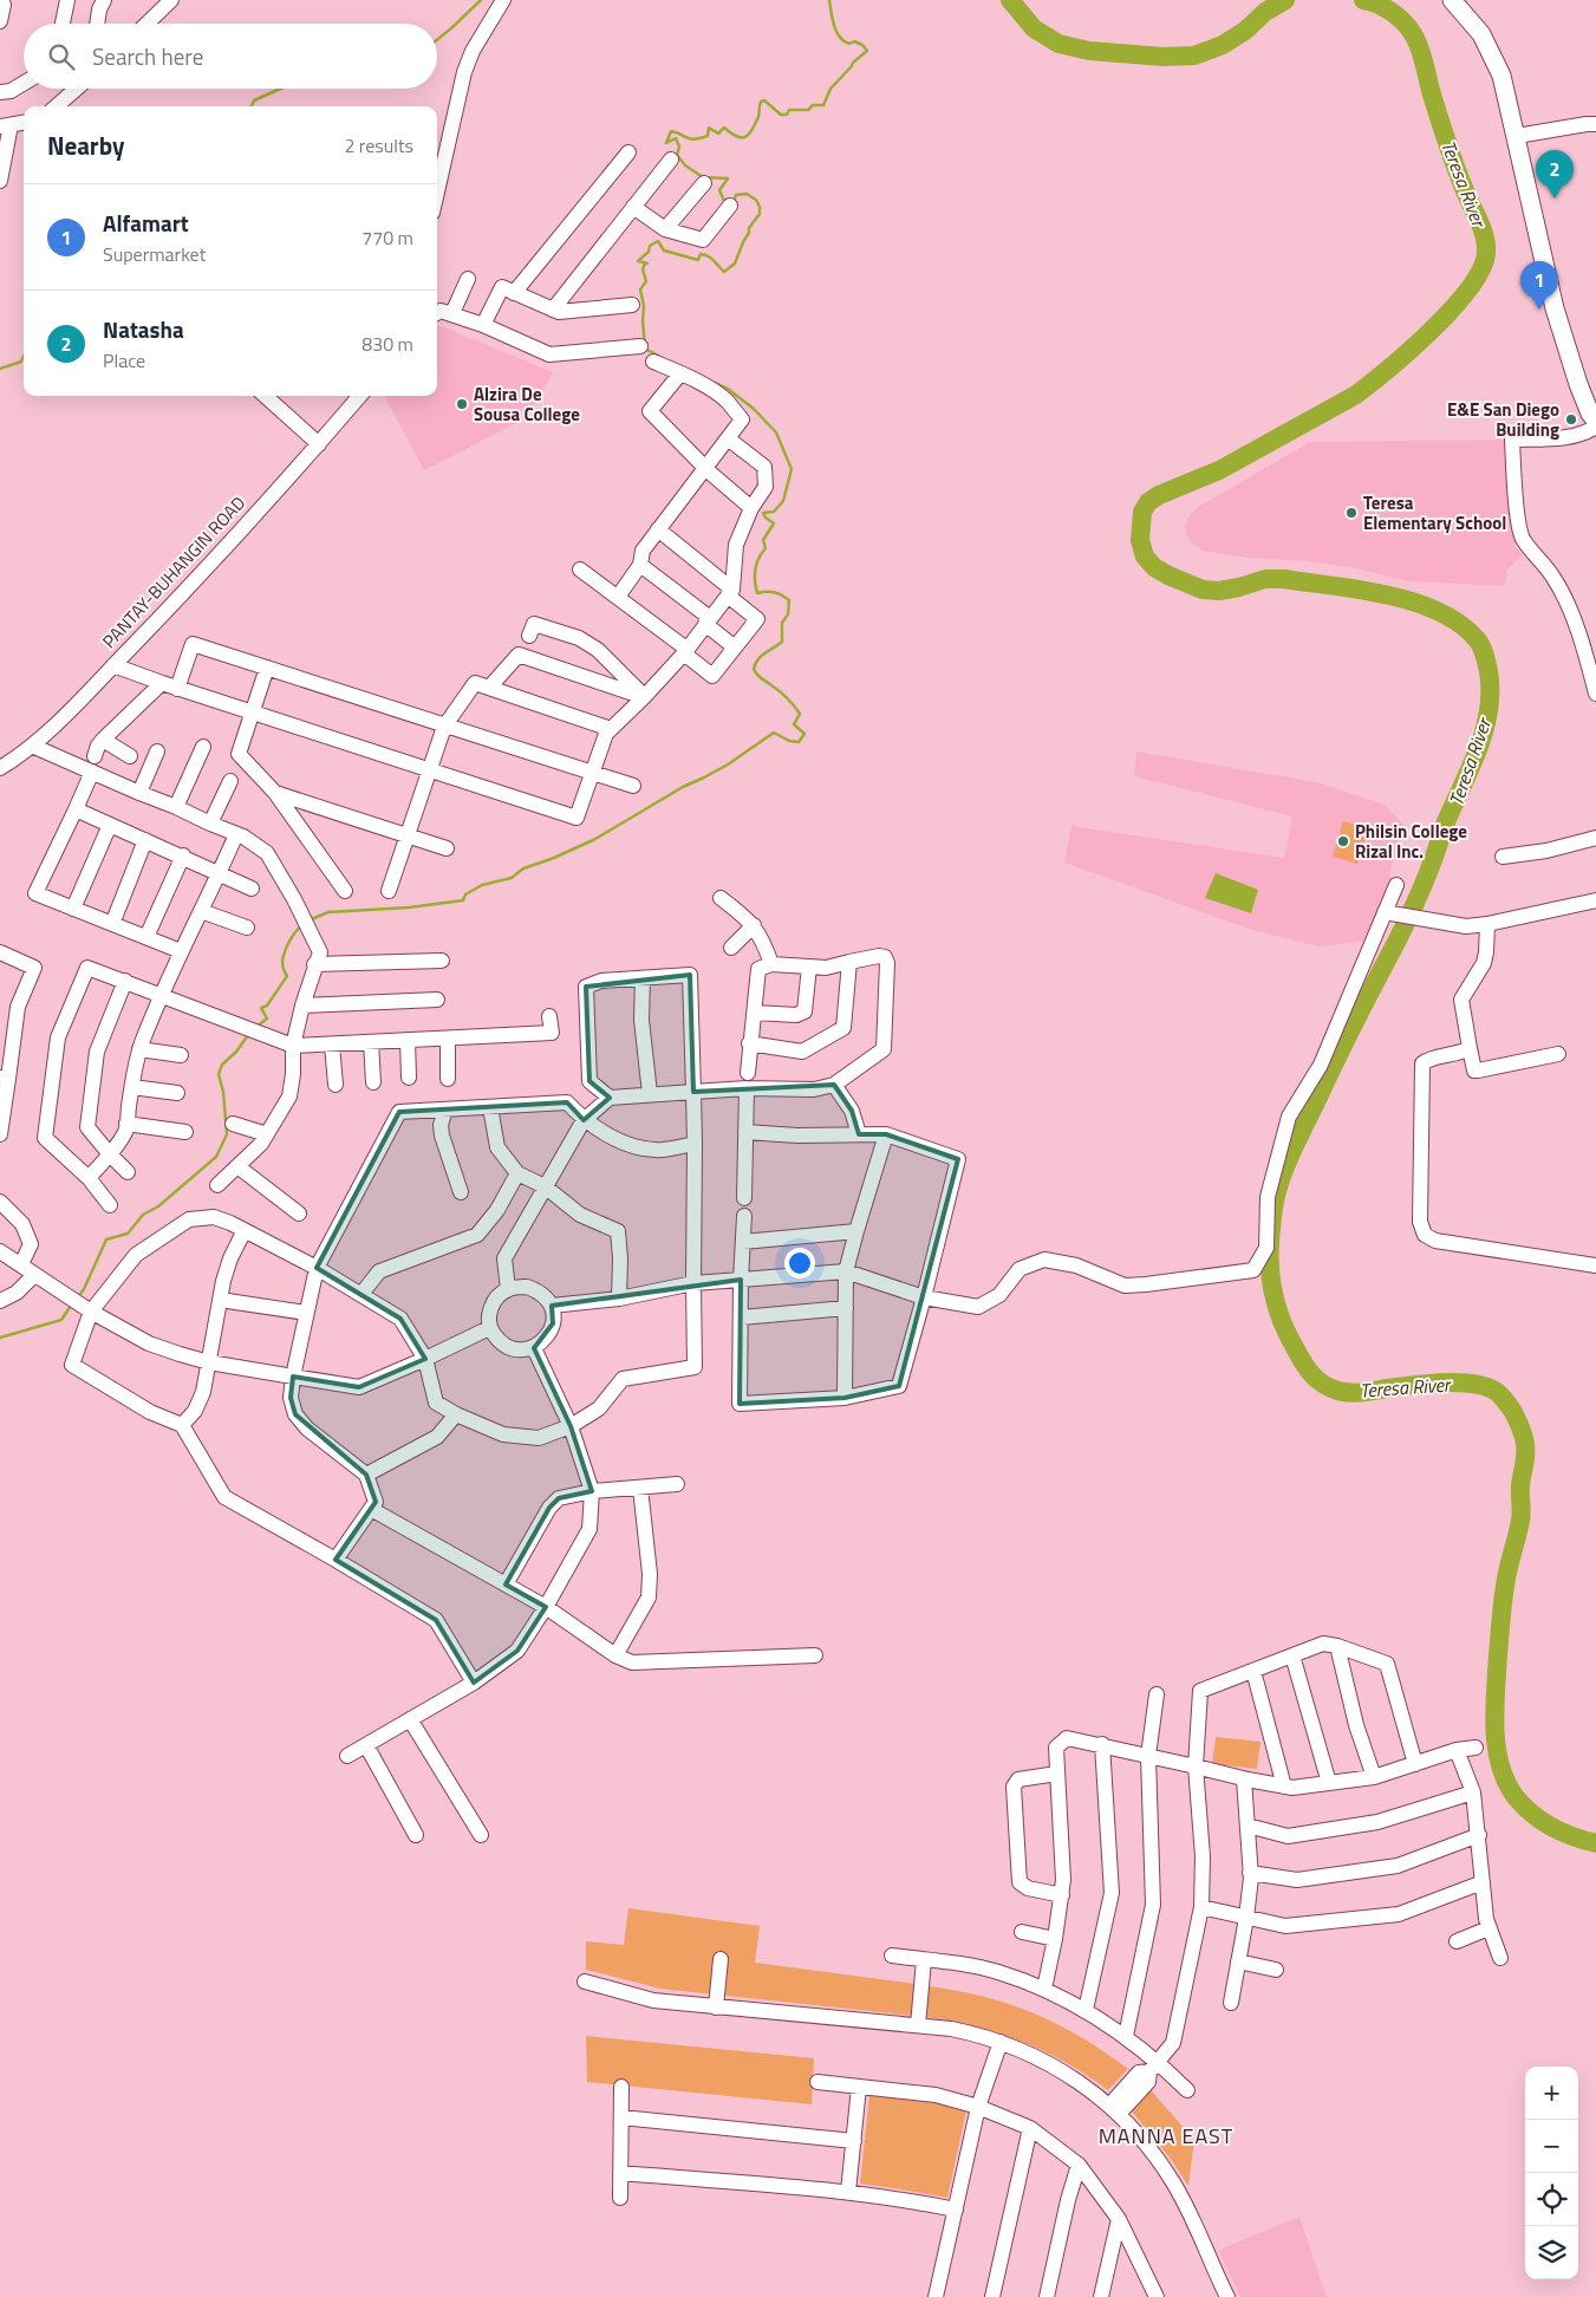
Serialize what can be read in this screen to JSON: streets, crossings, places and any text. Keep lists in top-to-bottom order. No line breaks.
{"streets":{"street":["PANTAY-BUHANGIN ROAD"]},"districts":["MANNA EAST"],"water":["Teresa River"],"places":["Alzira De Sousa College","E&E San Diego Building","Teresa Elementary School","Philsin College Rizal Inc."],"page":{"search":"Search here","heading":["Nearby","2 results"],"pins":["2","1"],"list":[{"mark":"1","name":"Alfamart","note":"Supermarket","value":"770 m"},{"mark":"2","name":"Natasha","note":"Place","value":"830 m"}],"map_buttons":["+","−"]}}
